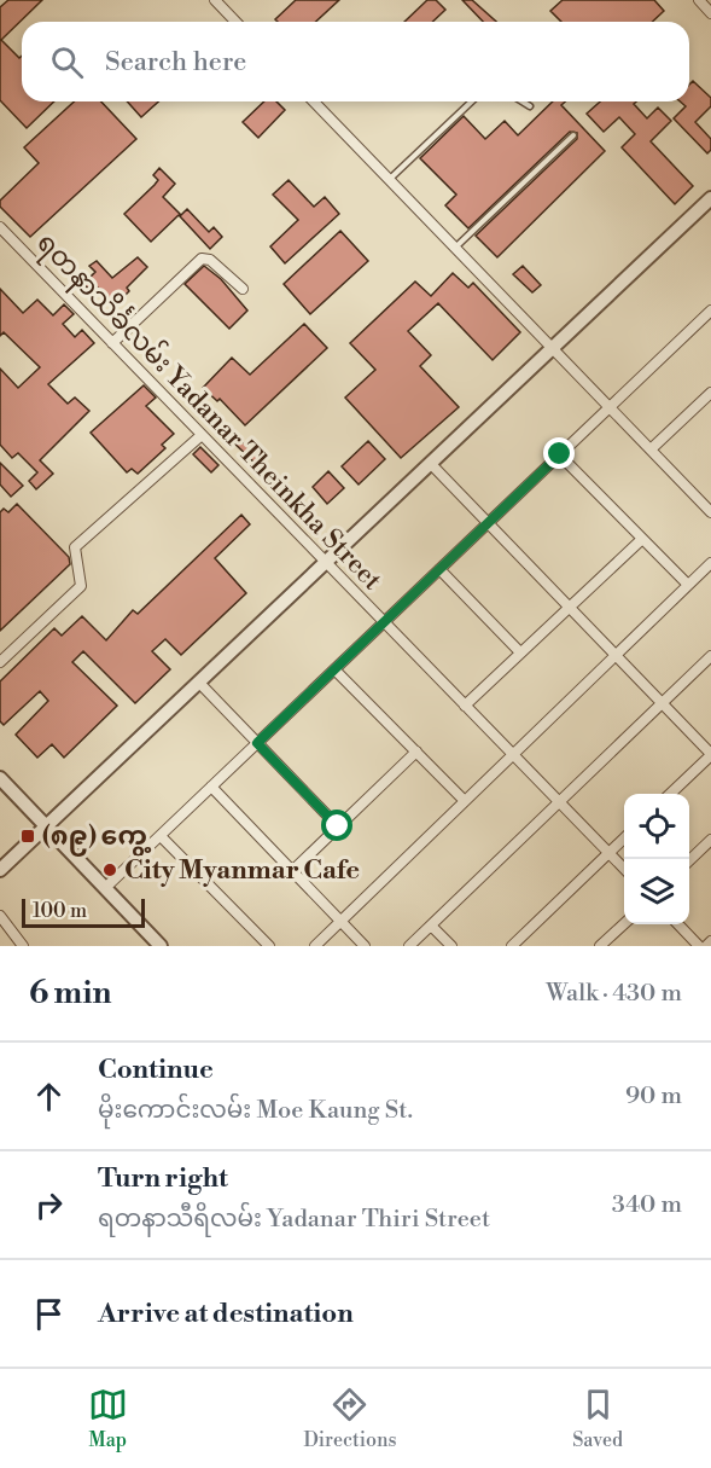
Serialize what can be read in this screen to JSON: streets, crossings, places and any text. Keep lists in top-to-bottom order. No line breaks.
{"streets":{"street":["ရတနာသိင်္ခလမ်း Yadanar Theinkha Street"]},"places":{"transit":["(၈၉) ကွေ့"],"other":["City Myanmar Cafe"]},"scale_bar":"100 m","page":{"search":"Search here","scale":"100 m","heading":["6 min","Walk · 430 m"],"list":[["Continue","မိုးကောင်းလမ်း Moe Kaung St.","90 m"],["Turn right","ရတနာသီရိလမ်း Yadanar Thiri Street","340 m"],"Arrive at destination"],"nav":["Map","Directions","Saved"]}}
